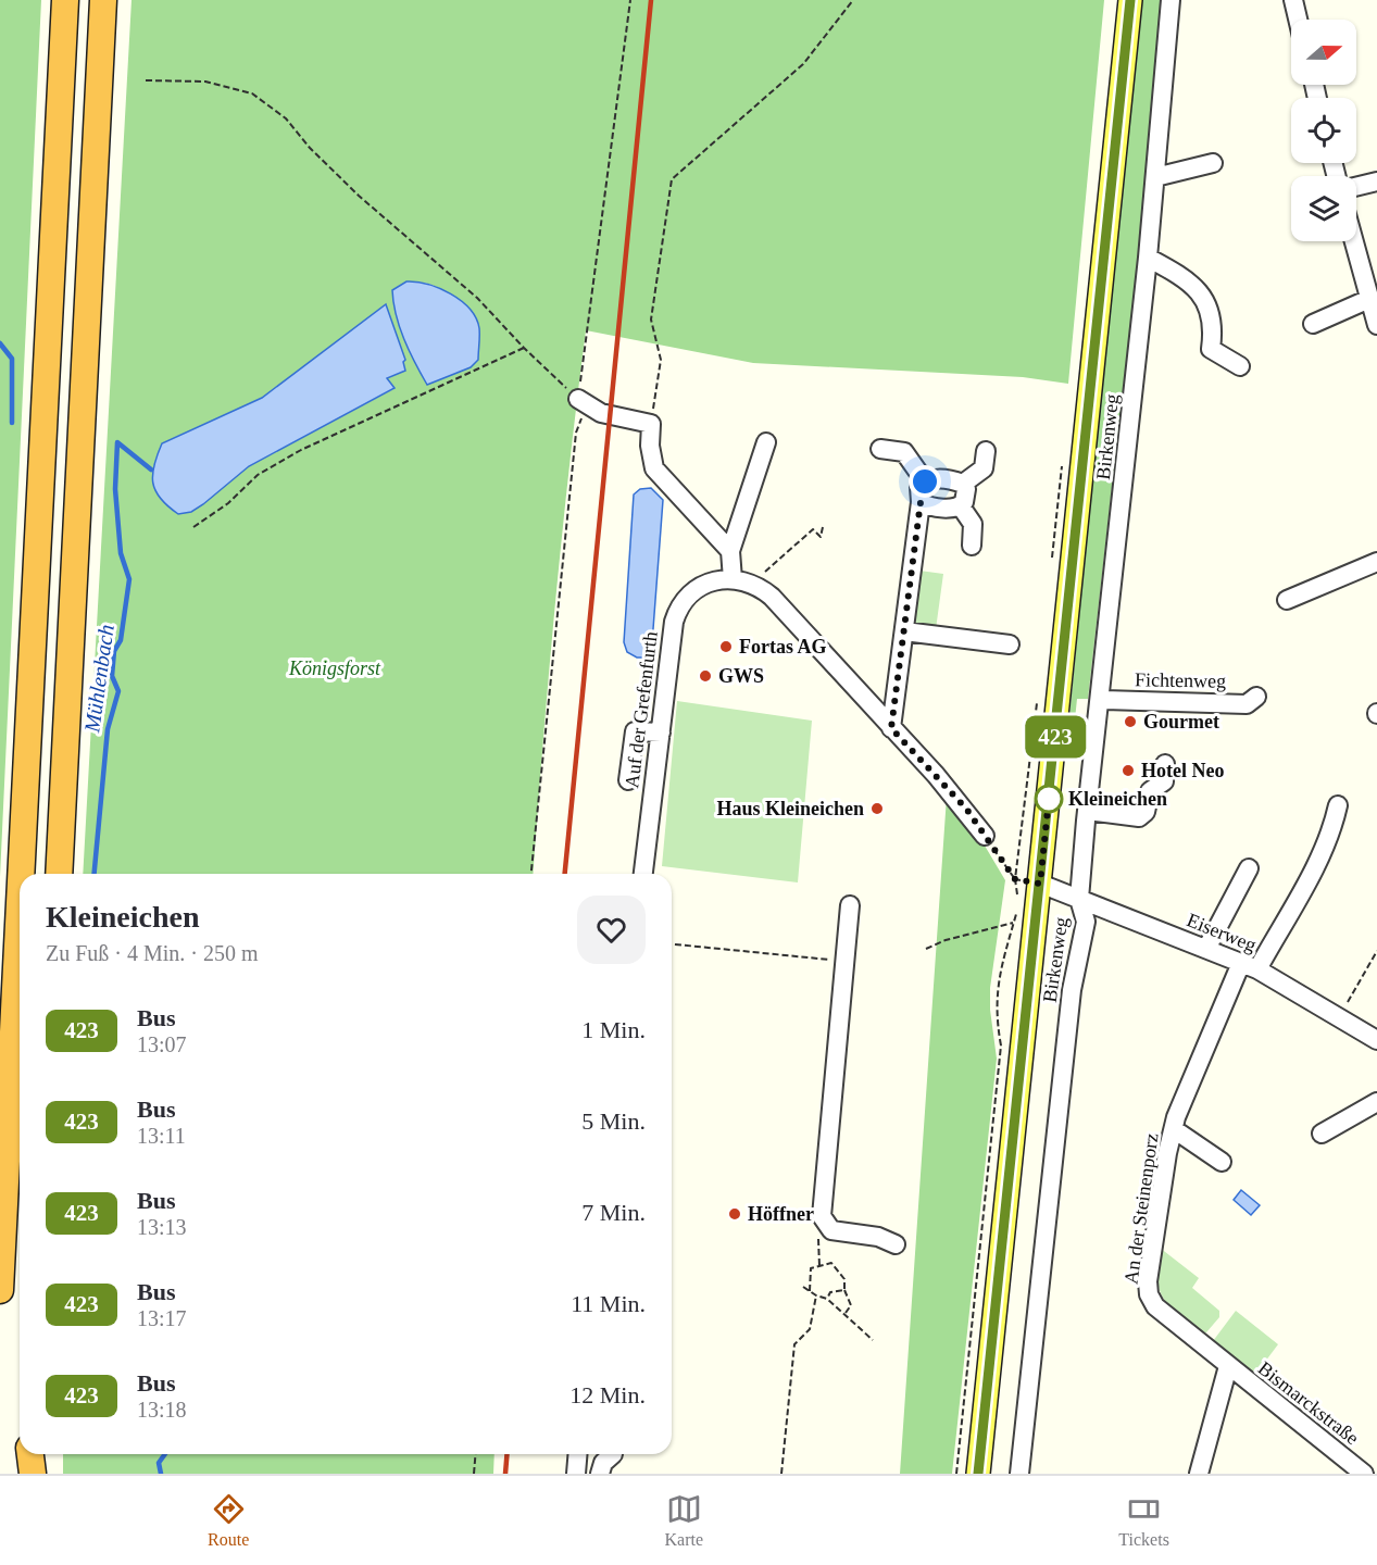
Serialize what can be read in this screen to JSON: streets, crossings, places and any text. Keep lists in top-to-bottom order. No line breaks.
{"streets":{"street":["Birkenweg","Fichtenweg","Auf der Grefenfurth","Eiserweg","An der Steinenporz","Bismarckstraße"]},"crossings":[["Birkenweg","Fichtenweg"],["Birkenweg","Eiserweg"],["Eiserweg","An der Steinenporz"],["An der Steinenporz","Bismarckstraße"]],"water":["Mühlenbach"],"parks":["Königsforst"],"places":["Fortas AG","GWS","Gourmet","Hotel Neo","Kleineichen","Haus Kleineichen","Höffner"],"lines":["bus line 423"],"north":"right","page":{"on_map":"423","heading":["Kleineichen","Zu Fuß · 4 Min. · 250 m"],"list":[{"mark":"423","name":"Bus","note":"13:07","value":"1 Min."},{"mark":"423","name":"Bus","note":"13:11","value":"5 Min."},{"mark":"423","name":"Bus","note":"13:13","value":"7 Min."},{"mark":"423","name":"Bus","note":"13:17","value":"11 Min."},{"mark":"423","name":"Bus","note":"13:18","value":"12 Min."}],"tabs":["Route","Karte","Tickets"]}}
